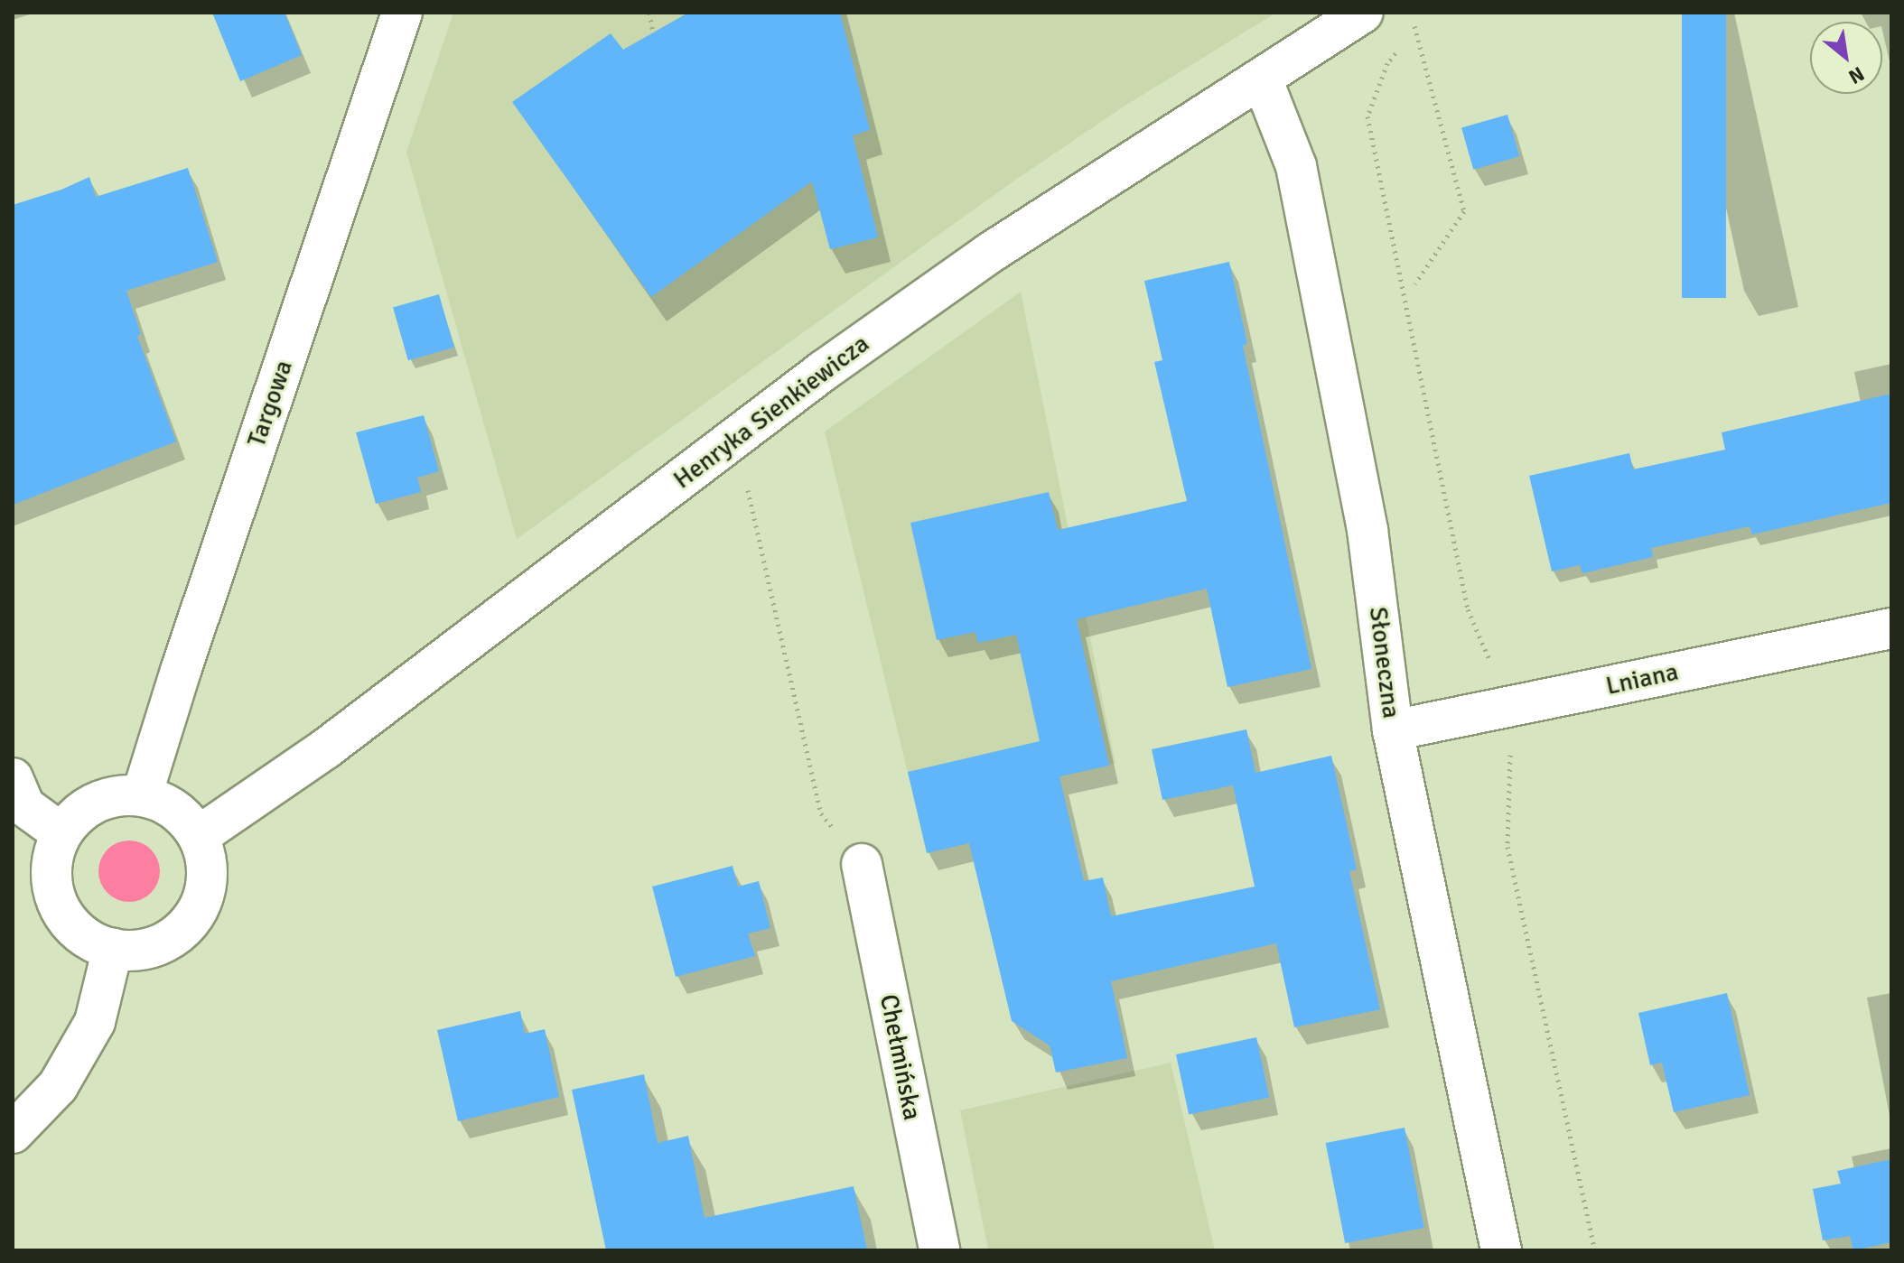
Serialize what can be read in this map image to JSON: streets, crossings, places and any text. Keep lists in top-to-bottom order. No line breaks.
{"streets":{"street":["Targowa","Henryka Sienkiewicza","Słoneczna","Lniana","Chełmińska"]},"crossings":[["Targowa","Henryka Sienkiewicza"],["Henryka Sienkiewicza","Słoneczna"],["Słoneczna","Lniana"]],"north":"bottom right"}
